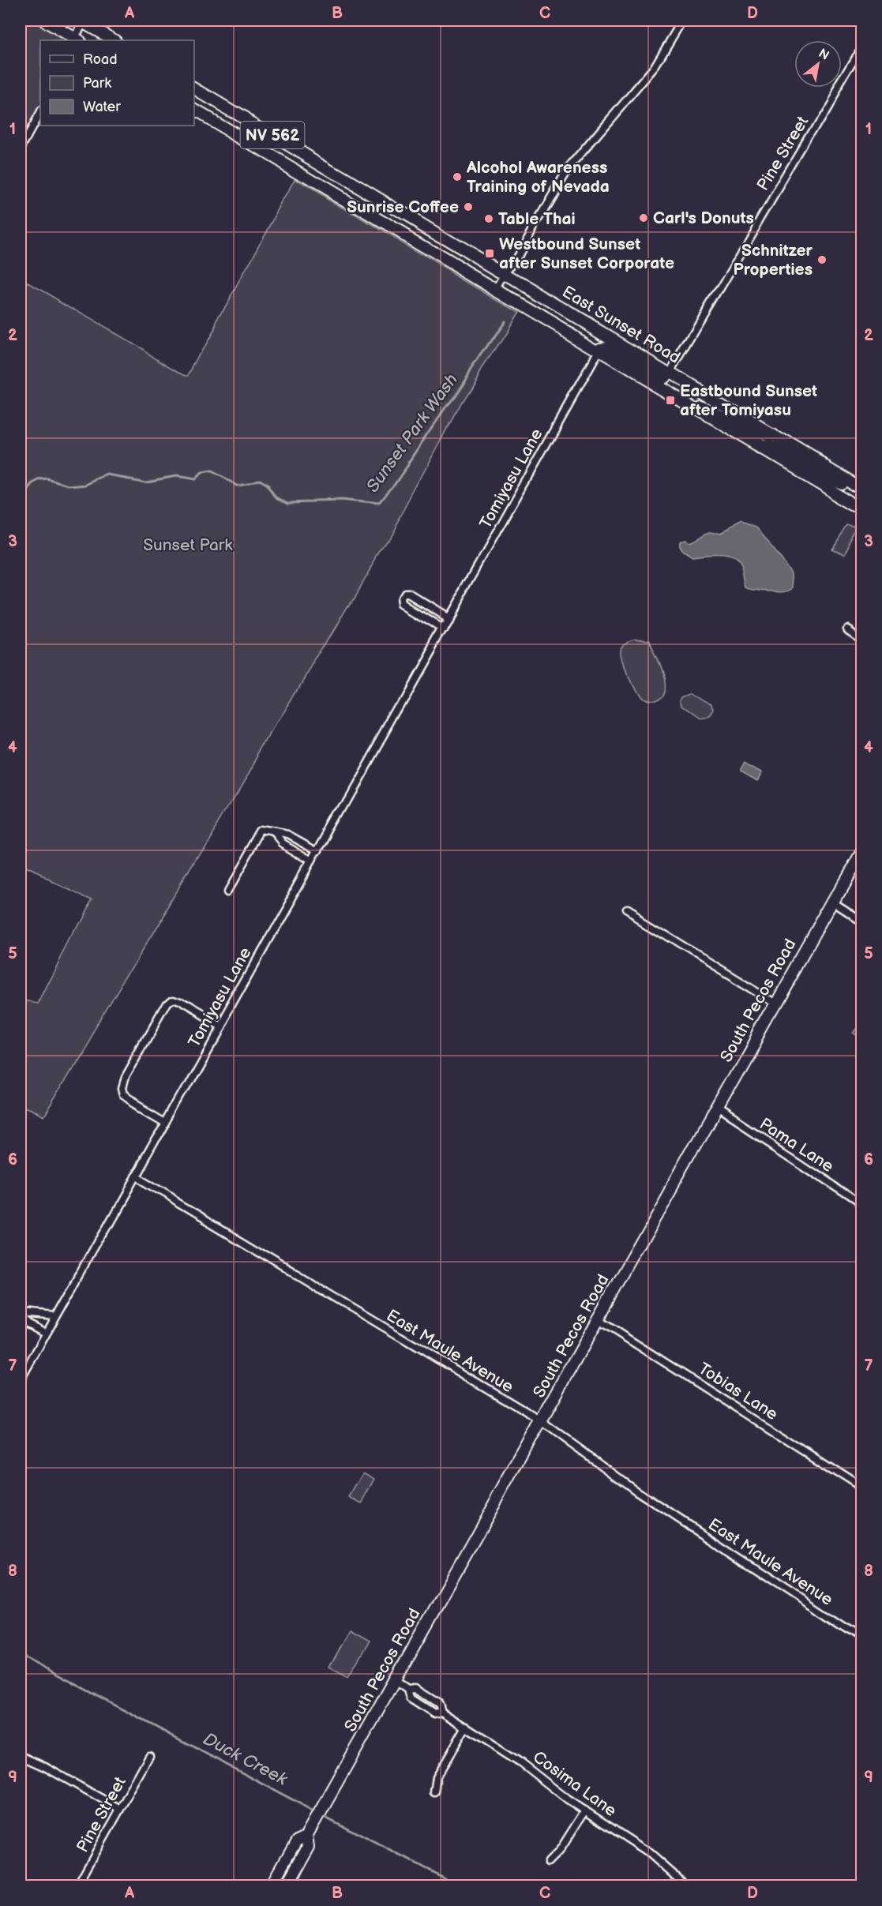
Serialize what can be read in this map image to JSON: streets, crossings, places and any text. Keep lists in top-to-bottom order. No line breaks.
{"streets":{"main road":["NV 562","East Sunset Road","South Pecos Road"],"street":["Pine Street","Tomiyasu Lane","Pama Lane","East Maule Avenue","Tobias Lane","Cosima Lane"]},"crossings":[["Pine Street","East Sunset Road"],["East Sunset Road","Tomiyasu Lane"],["Tomiyasu Lane","East Maule Avenue"],["South Pecos Road","Pama Lane"],["South Pecos Road","East Maule Avenue"],["South Pecos Road","Tobias Lane"],["South Pecos Road","Cosima Lane"]],"water":["Sunset Park Wash","Duck Creek"],"parks":["Sunset Park"],"places":{"other":["Alcohol Awareness Training of Nevada","Sunrise Coffee","Carl's Donuts","Table Thai","Schnitzer Properties"],"transit":["Westbound Sunset after Sunset Corporate","Eastbound Sunset after Tomiyasu"]},"legend":["Road","Park","Water"],"north":"top right","grid":{"columns":["A","B","C","D"],"rows":["1","2","3","4","5","6","7","8","9"]}}
